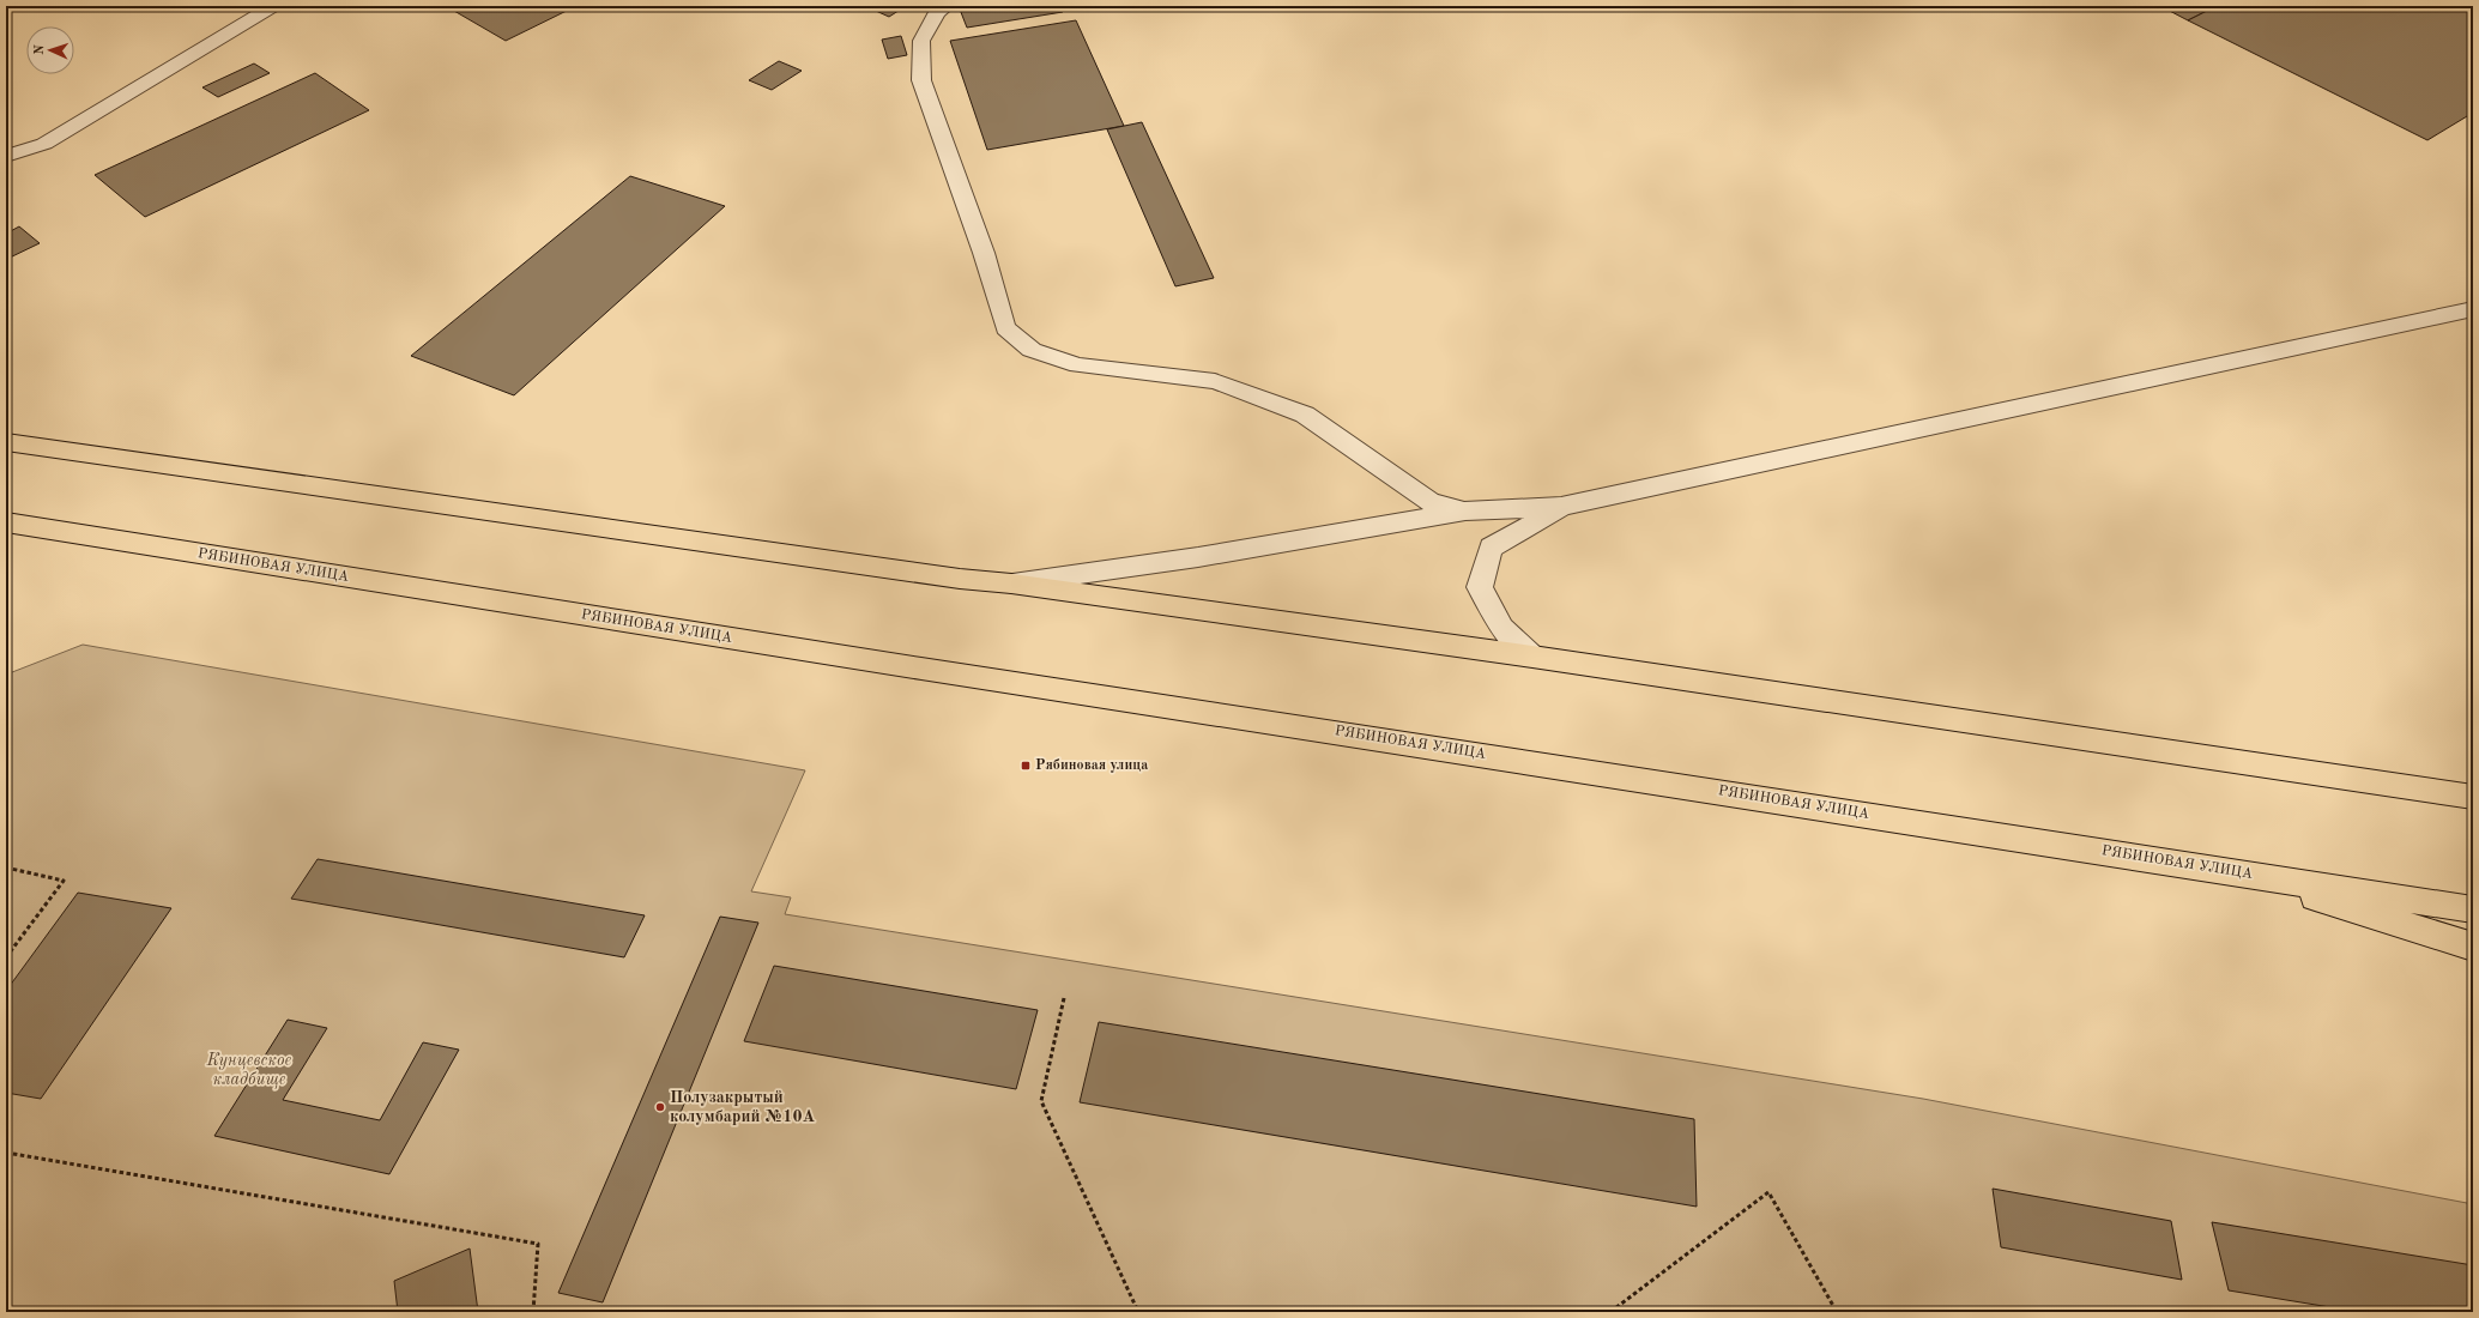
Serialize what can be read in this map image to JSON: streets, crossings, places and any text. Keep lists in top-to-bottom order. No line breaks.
{"streets":{"main road":["РЯБИНОВАЯ УЛИЦА"]},"parks":["Кунцевское кладбище"],"places":{"transit":["Рябиновая улица"],"other":["Полузакрытый колумбарий №10А"]},"north":"left"}
